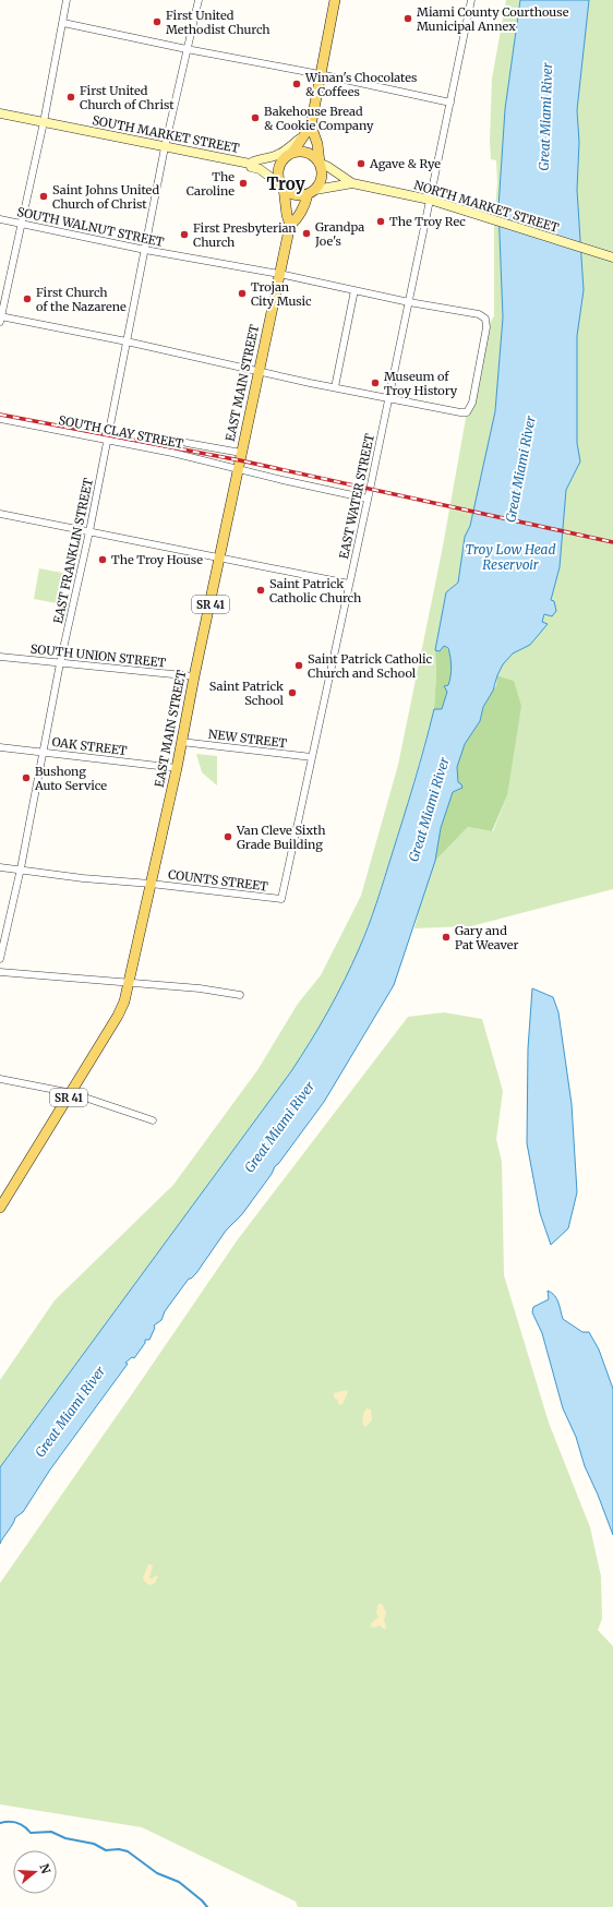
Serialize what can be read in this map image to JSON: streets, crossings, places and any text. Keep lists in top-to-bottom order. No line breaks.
{"streets":{"main road":["SOUTH MARKET STREET","NORTH MARKET STREET","EAST MAIN STREET","SR 41"],"street":["SOUTH WALNUT STREET","SOUTH CLAY STREET","EAST WATER STREET","EAST FRANKLIN STREET","SOUTH UNION STREET","NEW STREET","OAK STREET","COUNTS STREET"]},"crossings":[["SOUTH MARKET STREET","EAST FRANKLIN STREET"],["NORTH MARKET STREET","EAST WATER STREET"],["SOUTH WALNUT STREET","EAST MAIN STREET"],["SOUTH WALNUT STREET","EAST WATER STREET"],["SOUTH WALNUT STREET","EAST FRANKLIN STREET"],["EAST MAIN STREET","SOUTH CLAY STREET"],["EAST MAIN STREET","SOUTH UNION STREET"],["EAST MAIN STREET","NEW STREET"],["EAST MAIN STREET","OAK STREET"],["EAST MAIN STREET","COUNTS STREET"],["SOUTH CLAY STREET","EAST WATER STREET"],["SOUTH CLAY STREET","EAST FRANKLIN STREET"],["EAST WATER STREET","NEW STREET"],["EAST WATER STREET","COUNTS STREET"],["EAST FRANKLIN STREET","SOUTH UNION STREET"],["EAST FRANKLIN STREET","OAK STREET"],["EAST FRANKLIN STREET","COUNTS STREET"]],"districts":["Troy"],"water":["Great Miami River","Troy Low Head Reservoir"],"places":["Miami County Courthouse Municipal Annex","First United Methodist Church","Winan's Chocolates & Coffees","First United Church of Christ","Bakehouse Bread & Cookie Company","Agave & Rye","The Caroline","Saint Johns United Church of Christ","The Troy Rec","Grandpa Joe's","First Presbyterian Church","Trojan City Music","First Church of the Nazarene","Museum of Troy History","The Troy House","Saint Patrick Catholic Church","Saint Patrick Catholic Church and School","Saint Patrick School","Bushong Auto Service","Van Cleve Sixth Grade Building","Gary and Pat Weaver"],"north":"right"}
